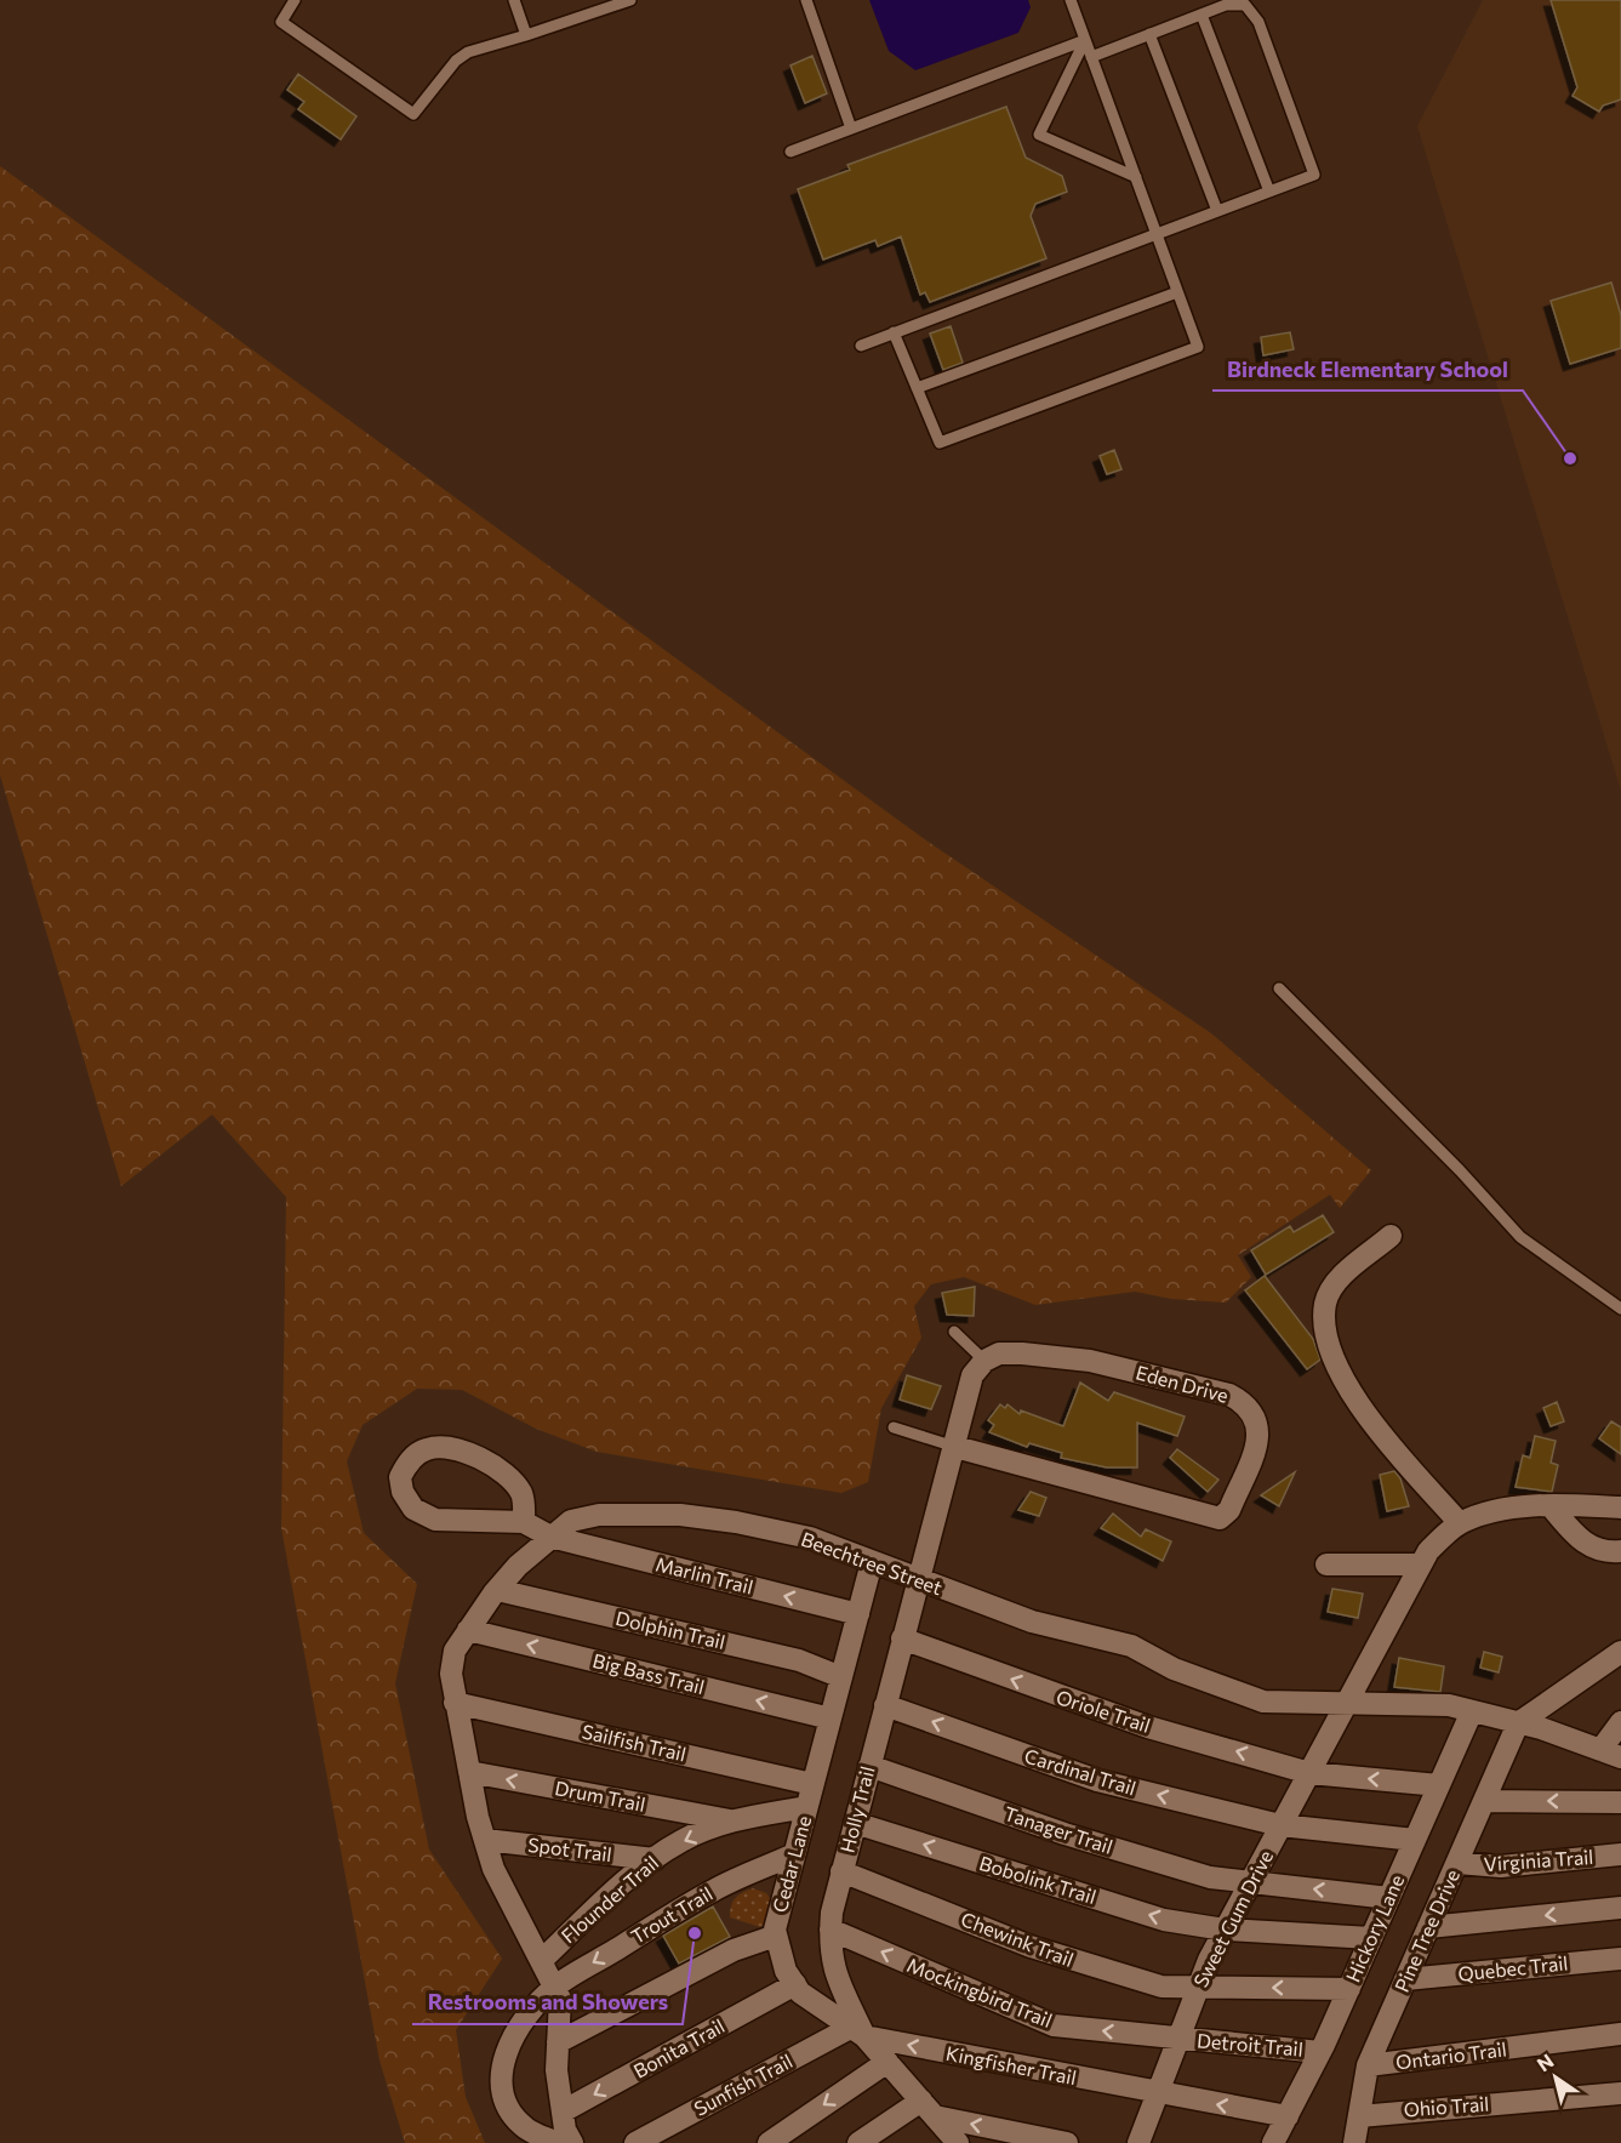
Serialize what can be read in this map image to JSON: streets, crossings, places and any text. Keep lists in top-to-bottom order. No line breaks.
{"streets":{"street":["Eden Drive","Beechtree Street","Marlin Trail","Dolphin Trail","Big Bass Trail","Oriole Trail","Sailfish Trail","Cardinal Trail","Drum Trail","Holly Trail","Tanager Trail","Spot Trail","Virginia Trail","Cedar Lane","Bobolink Trail","Flounder Trail","Trout Trail","Sweet Gum Drive","Hickory Lane","Pine Tree Drive","Chewink Trail","Quebec Trail","Mockingbird Trail","Detroit Trail","Bonita Trail","Ontario Trail","Kingfisher Trail","Sunfish Trail","Ohio Trail"]},"crossings":[["Beechtree Street","Marlin Trail"],["Beechtree Street","Dolphin Trail"],["Beechtree Street","Big Bass Trail"],["Beechtree Street","Sailfish Trail"],["Beechtree Street","Drum Trail"],["Beechtree Street","Holly Trail"],["Beechtree Street","Spot Trail"],["Beechtree Street","Cedar Lane"],["Beechtree Street","Flounder Trail"],["Beechtree Street","Trout Trail"],["Beechtree Street","Sweet Gum Drive"],["Beechtree Street","Hickory Lane"],["Beechtree Street","Pine Tree Drive"],["Beechtree Street","Bonita Trail"],["Marlin Trail","Cedar Lane"],["Dolphin Trail","Cedar Lane"],["Big Bass Trail","Cedar Lane"],["Oriole Trail","Holly Trail"],["Oriole Trail","Sweet Gum Drive"],["Oriole Trail","Hickory Lane"],["Sailfish Trail","Cedar Lane"],["Cardinal Trail","Holly Trail"],["Cardinal Trail","Sweet Gum Drive"],["Cardinal Trail","Hickory Lane"],["Drum Trail","Flounder Trail"],["Holly Trail","Tanager Trail"],["Holly Trail","Cedar Lane"],["Holly Trail","Bobolink Trail"],["Holly Trail","Chewink Trail"],["Holly Trail","Mockingbird Trail"],["Holly Trail","Kingfisher Trail"],["Holly Trail","Sunfish Trail"],["Tanager Trail","Sweet Gum Drive"],["Tanager Trail","Hickory Lane"],["Spot Trail","Flounder Trail"],["Virginia Trail","Pine Tree Drive"],["Cedar Lane","Flounder Trail"],["Cedar Lane","Trout Trail"],["Cedar Lane","Bonita Trail"],["Cedar Lane","Kingfisher Trail"],["Cedar Lane","Sunfish Trail"],["Bobolink Trail","Sweet Gum Drive"],["Bobolink Trail","Hickory Lane"],["Sweet Gum Drive","Chewink Trail"],["Sweet Gum Drive","Mockingbird Trail"],["Sweet Gum Drive","Detroit Trail"],["Sweet Gum Drive","Kingfisher Trail"],["Hickory Lane","Chewink Trail"],["Hickory Lane","Detroit Trail"],["Hickory Lane","Kingfisher Trail"],["Pine Tree Drive","Quebec Trail"],["Pine Tree Drive","Ontario Trail"],["Pine Tree Drive","Ohio Trail"],["Mockingbird Trail","Detroit Trail"],["Kingfisher Trail","Sunfish Trail"]],"one_way":["Marlin Trail","Big Bass Trail","Oriole Trail","Cardinal Trail","Drum Trail","Bobolink Trail"],"places":["Birdneck Elementary School","Restrooms and Showers"],"north":"top left"}
